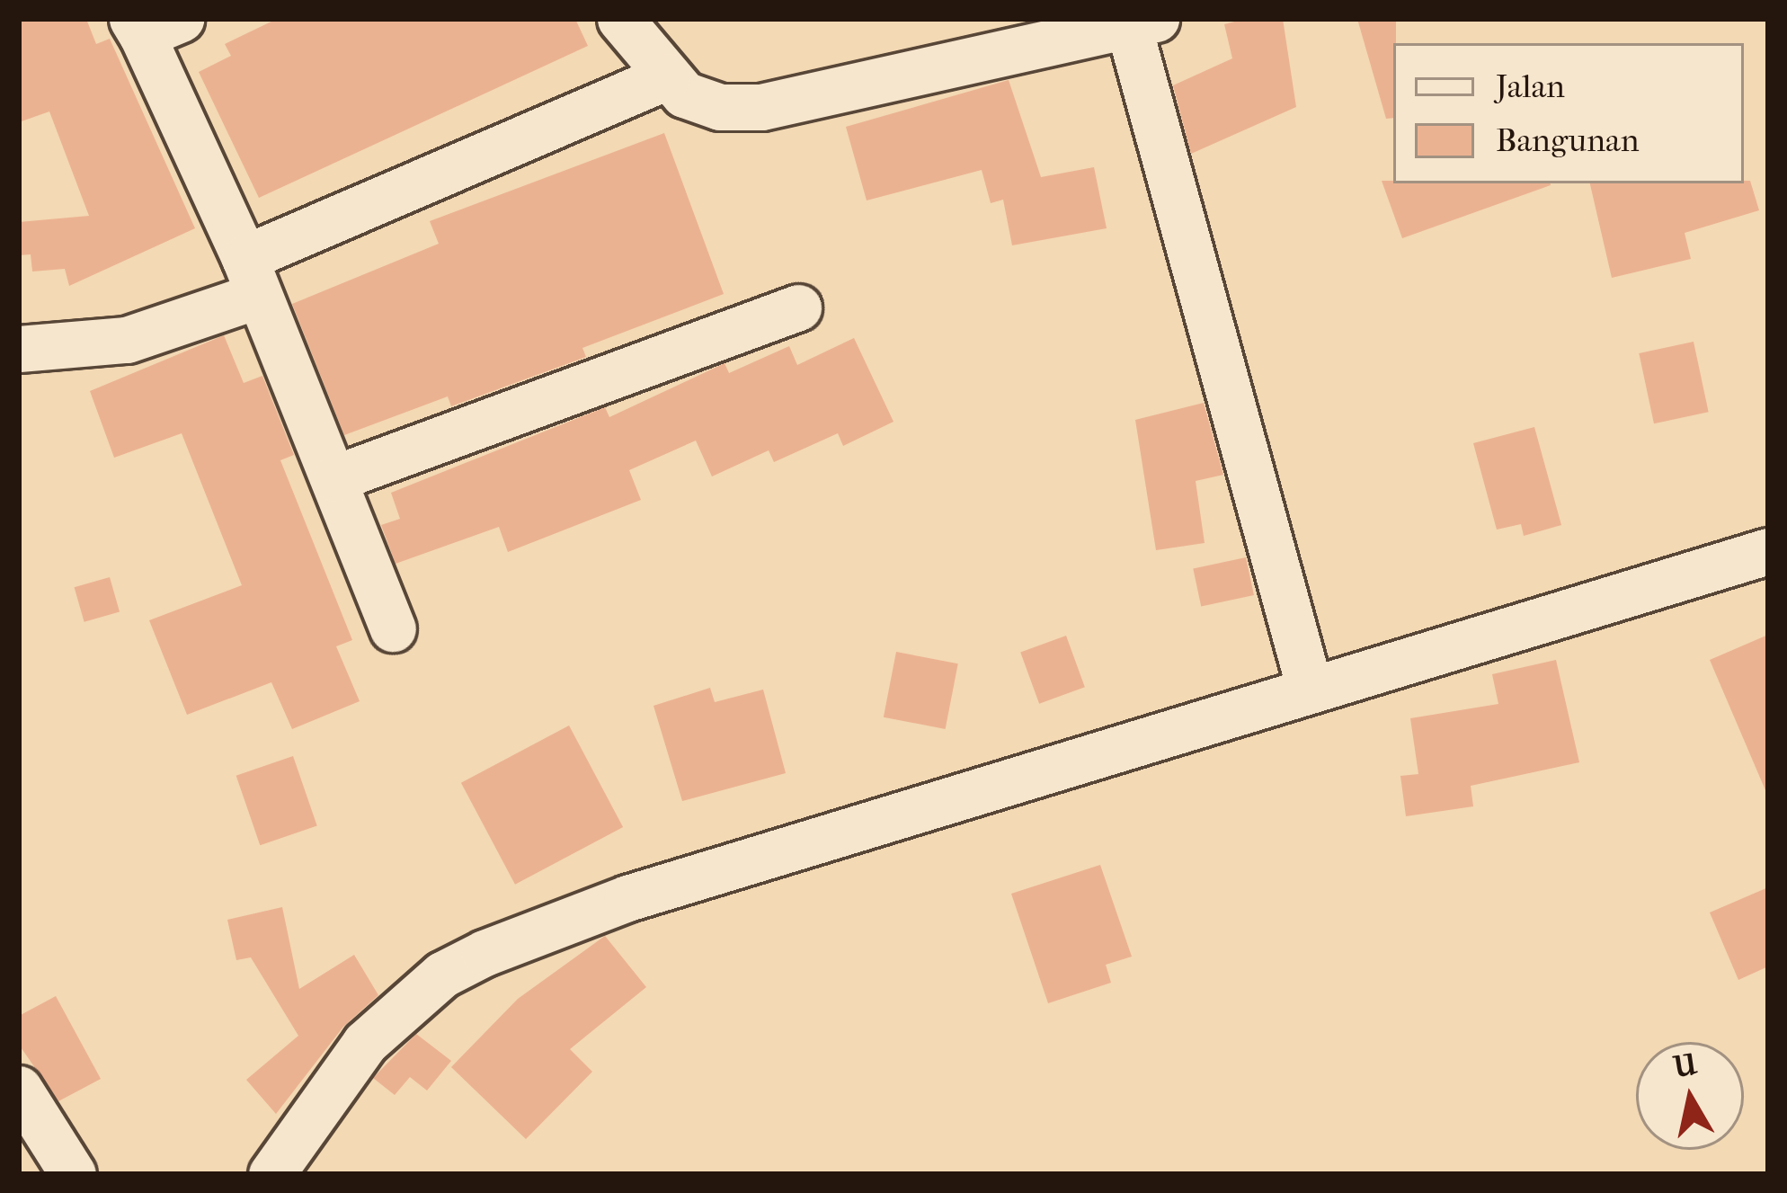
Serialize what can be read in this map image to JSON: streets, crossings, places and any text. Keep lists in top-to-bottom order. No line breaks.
{"legend":["Jalan","Bangunan"],"north":"top"}
